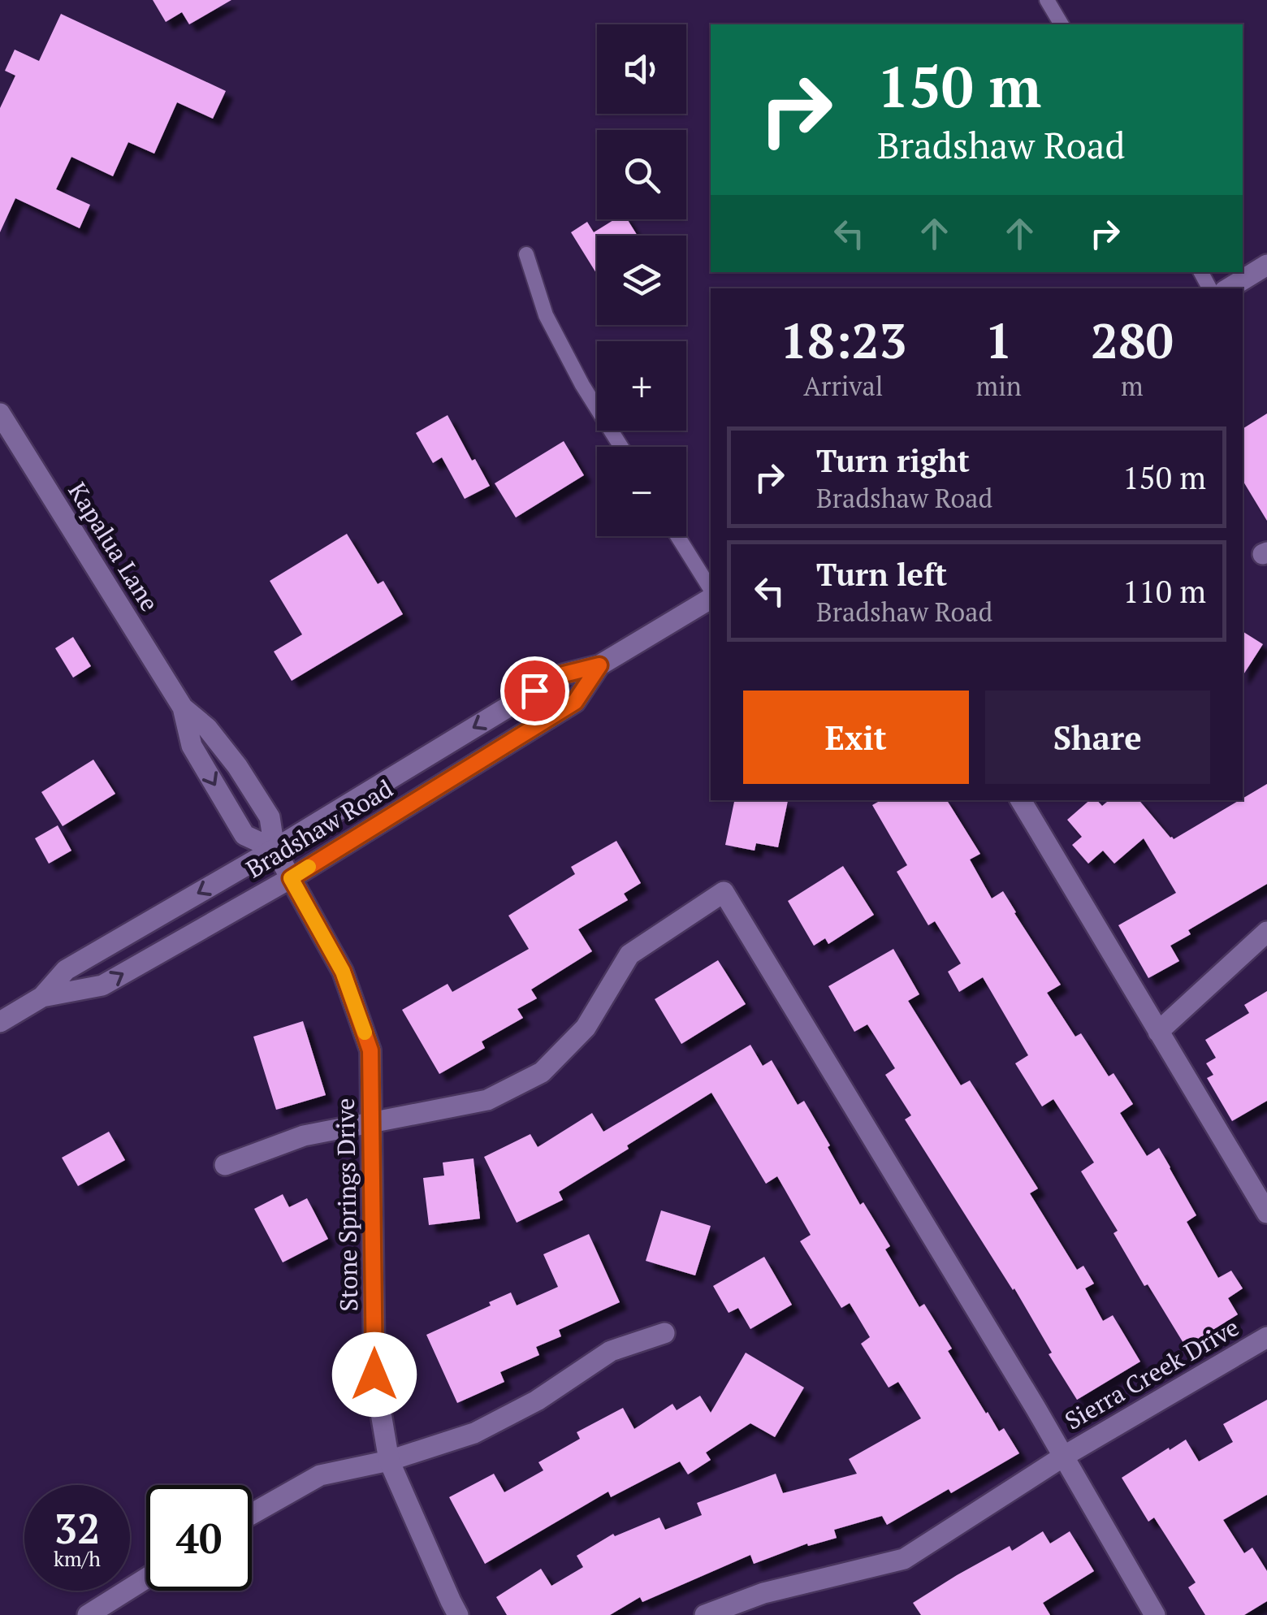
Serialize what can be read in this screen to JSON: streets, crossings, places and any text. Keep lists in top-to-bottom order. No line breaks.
{"streets":{"street":["Kapalua Lane","Bradshaw Road","Stone Springs Drive","Sierra Creek Drive"]},"crossings":[["Kapalua Lane","Bradshaw Road"],["Kapalua Lane","Stone Springs Drive"],["Bradshaw Road","Stone Springs Drive"]],"page":{"map_buttons":["+","−"],"turn":["150 m","Bradshaw Road"],"eta":["18:23","Arrival","1","min","280","m"],"list":[{"name":"Turn right","note":"Bradshaw Road","value":"150 m"},{"name":"Turn left","note":"Bradshaw Road","value":"110 m"}],"buttons":["Exit","Share"],"speed":"32 km/h","limit":"40"}}
